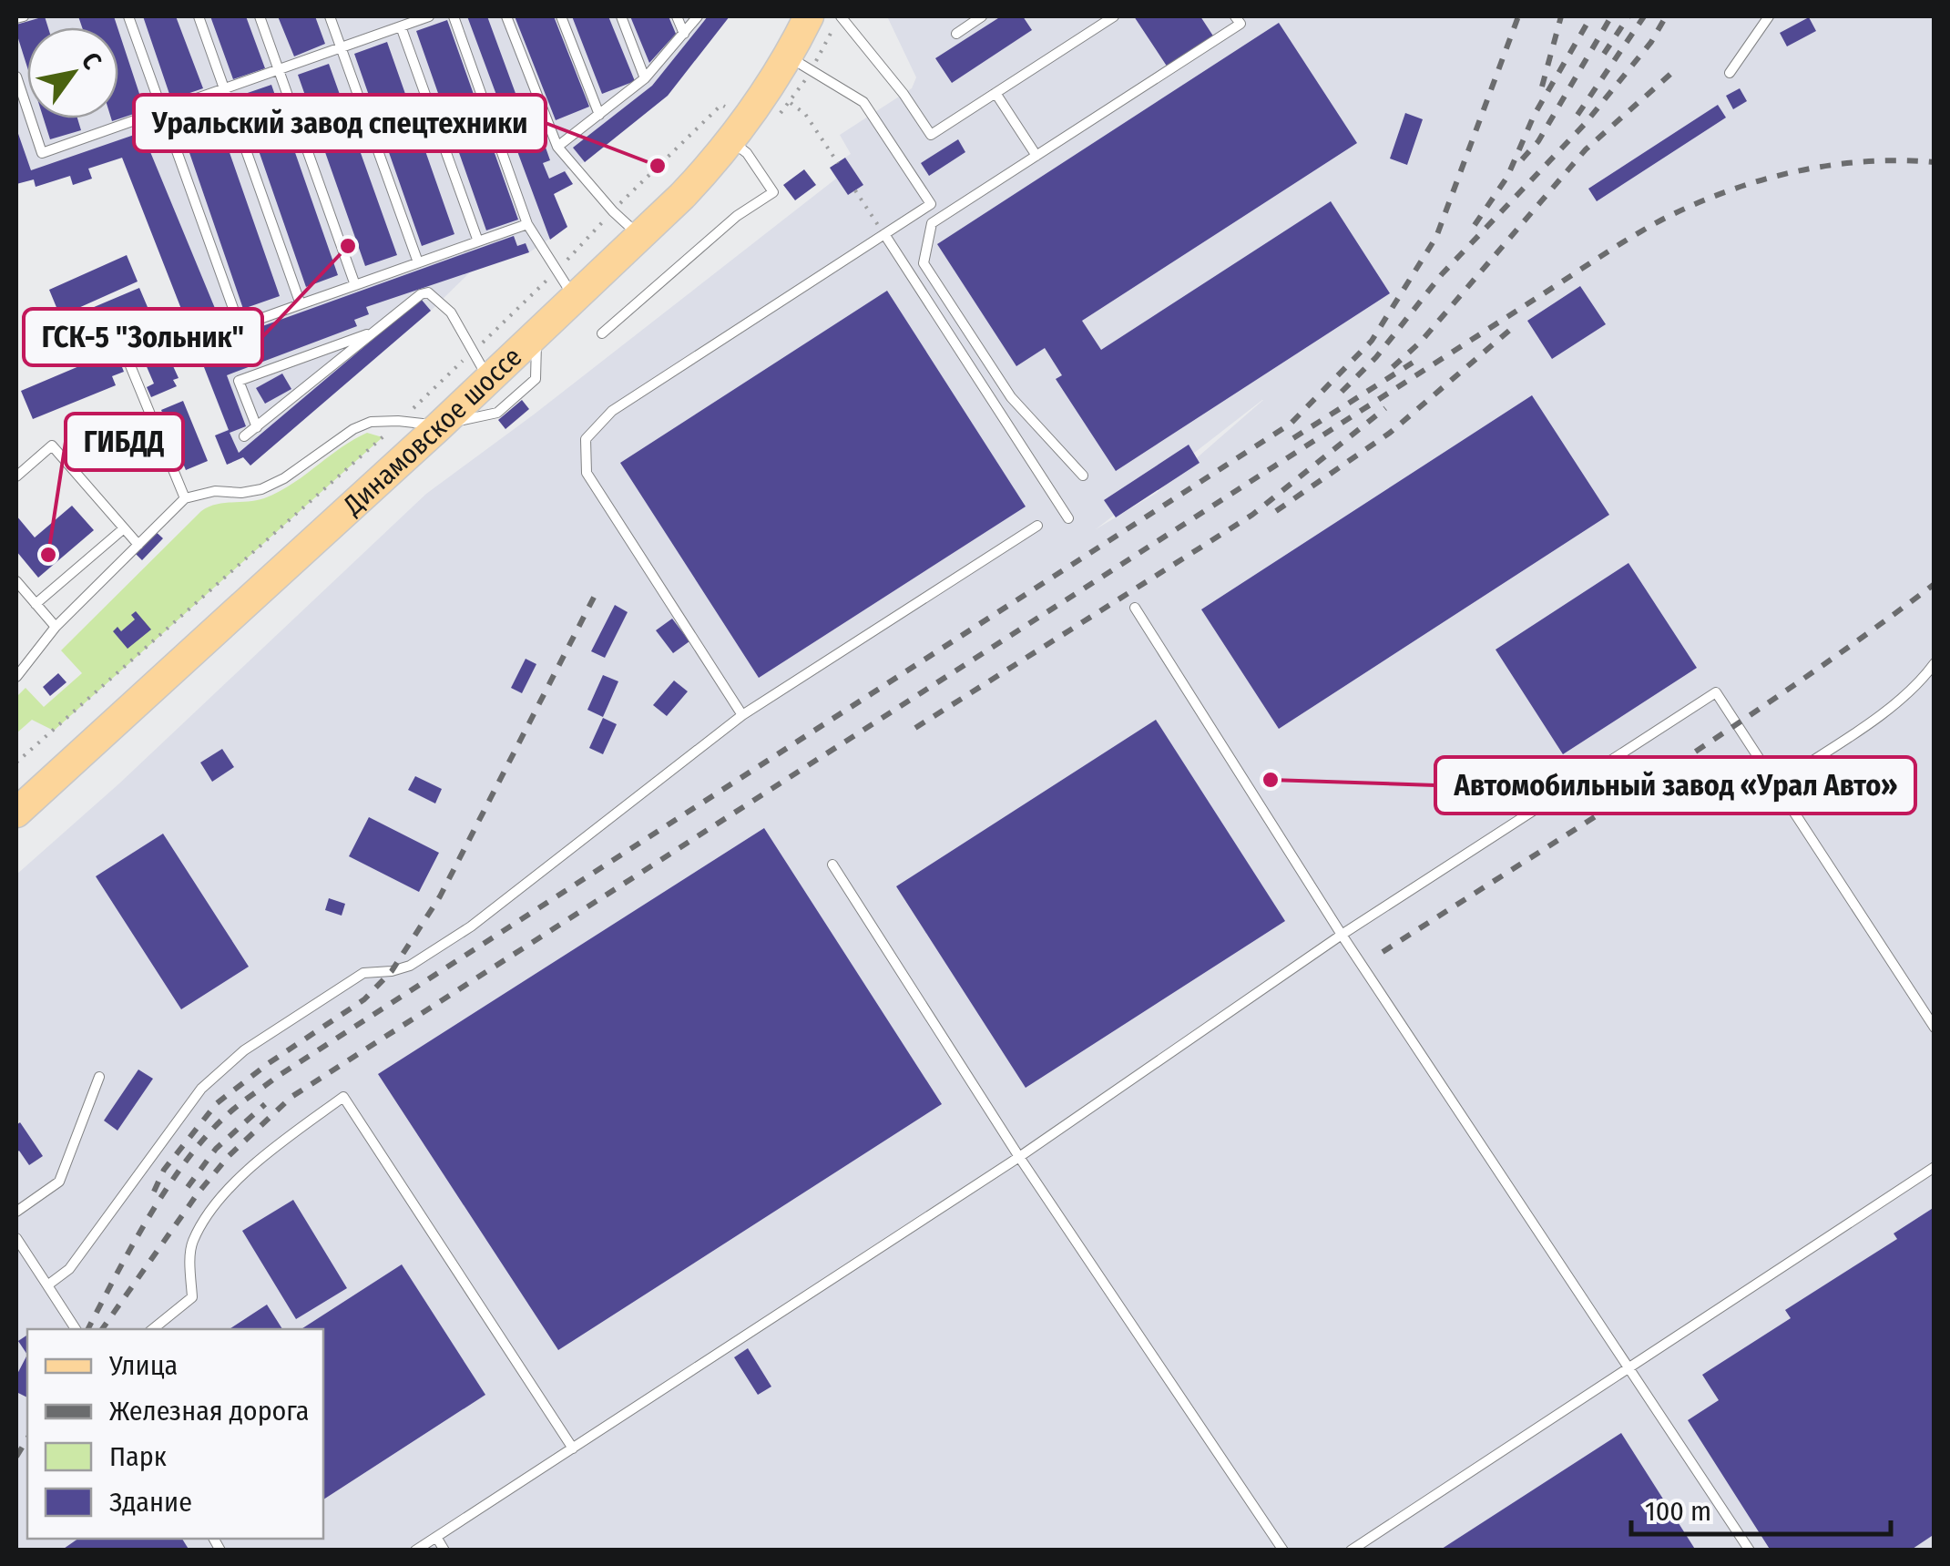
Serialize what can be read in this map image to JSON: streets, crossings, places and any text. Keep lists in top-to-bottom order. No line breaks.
{"streets":{"main road":["Динамовское шоссе"]},"places":["Уральский завод спецтехники","ГСК-5 \"Зольник\"","ГИБДД","Автомобильный завод «Урал Авто»"],"legend":["Улица","Железная дорога","Парк","Здание"],"scale_bar":"100 m","north":"top right"}
